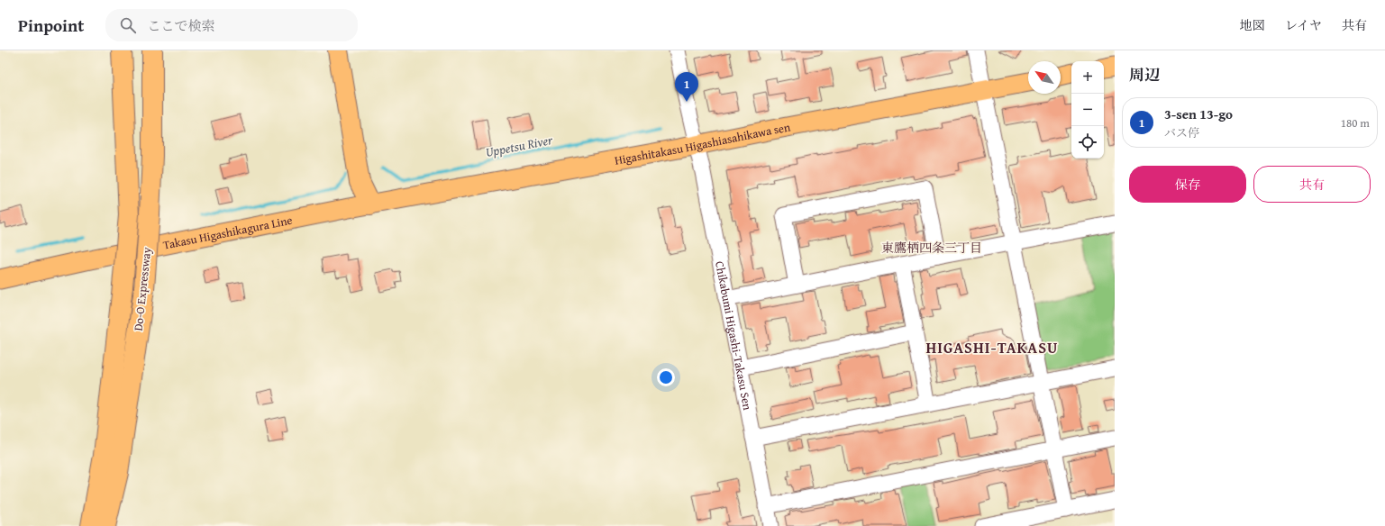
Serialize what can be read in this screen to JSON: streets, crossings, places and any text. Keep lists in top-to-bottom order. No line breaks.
{"streets":{"highway":["Do-O Expressway"],"main road":["Higashitakasu Higashiasahikawa sen","Takasu Higashikagura Line"],"street":["Chikabumi Higashi-Takasu Sen"]},"crossings":[["Higashitakasu Higashiasahikawa sen","Takasu Higashikagura Line"],["Higashitakasu Higashiasahikawa sen","Chikabumi Higashi-Takasu Sen"]],"districts":["東鷹栖四条三丁目","HIGASHI-TAKASU"],"water":["Uppetsu River"],"north":"top left","page":{"header":"Pinpoint","search":"ここで検索","nav":["地図","レイヤ","共有"],"heading":"周辺","map_buttons":["+","−"],"pins":"1","list":[{"mark":"1","name":"3-sen 13-go","note":"バス停","value":"180 m"}],"buttons":["保存","共有"]}}
